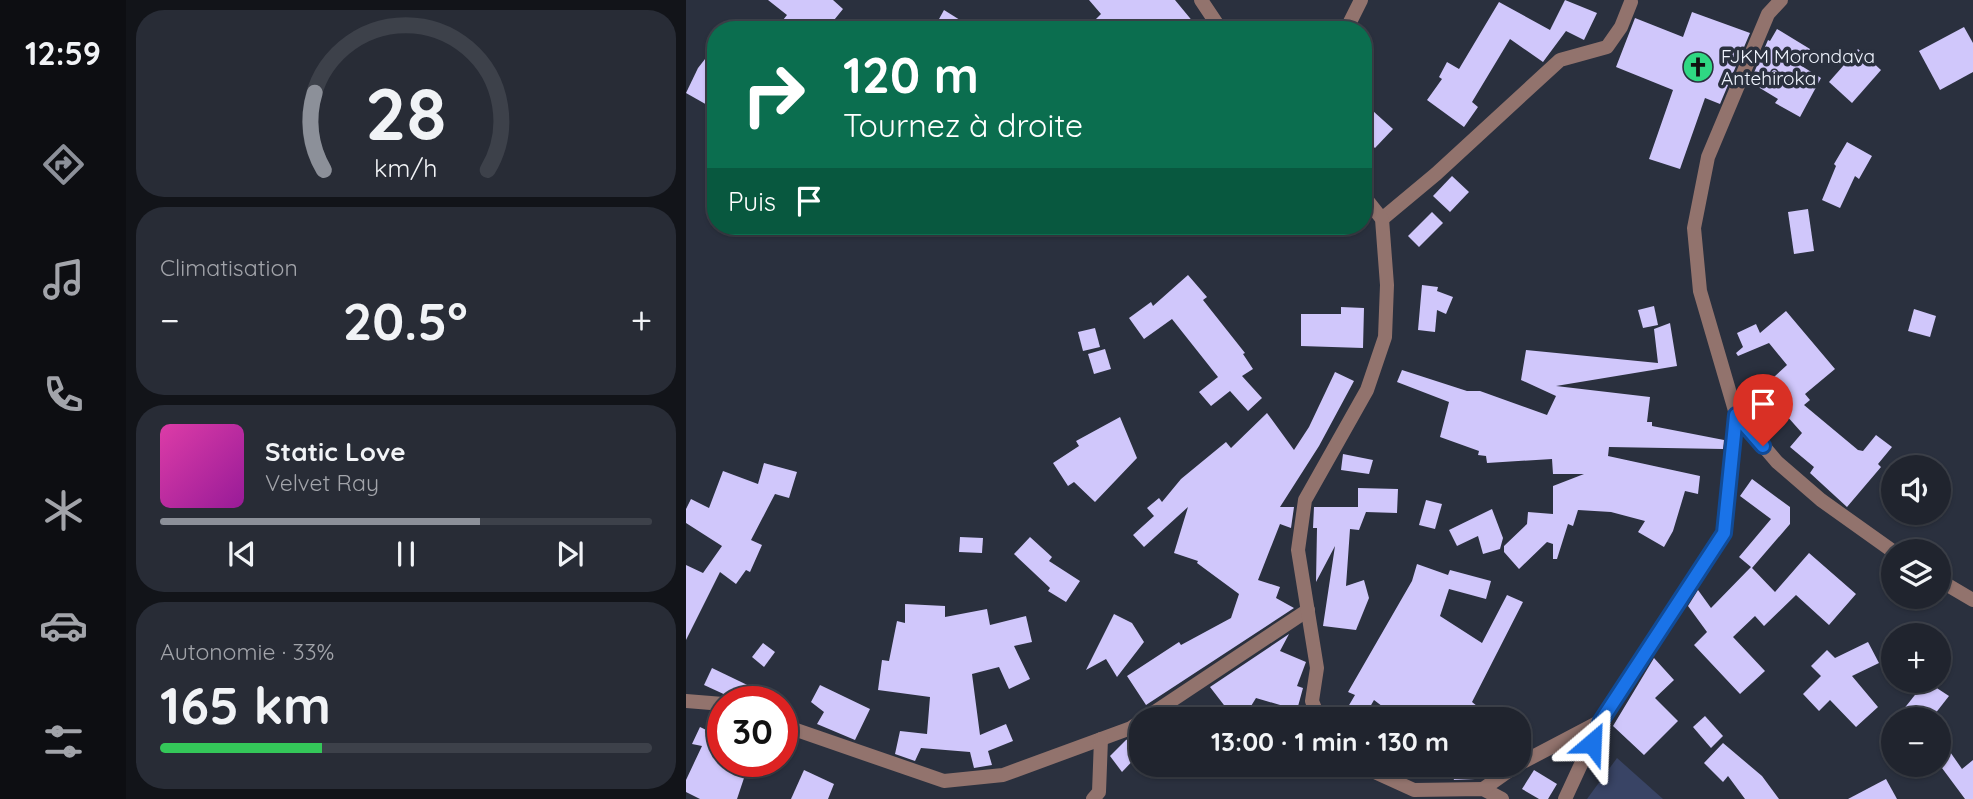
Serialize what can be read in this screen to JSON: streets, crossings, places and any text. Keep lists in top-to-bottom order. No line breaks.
{"places":{"church":["FJKM Morondava Antehiroka"]},"page":{"tabs":"12:59","turn":["120 m","Tournez à droite"],"then":"Puis","tile":["Climatisation",["Autonomie · 33%","165 km"]],"heat":["−","20.5°","+"],"song":["Static Love","Velvet Ray"],"map_buttons":["+","−"],"limit":"30","trip":"13:00 · 1 min · 130 m","gauge":["28","km/h"]}}
